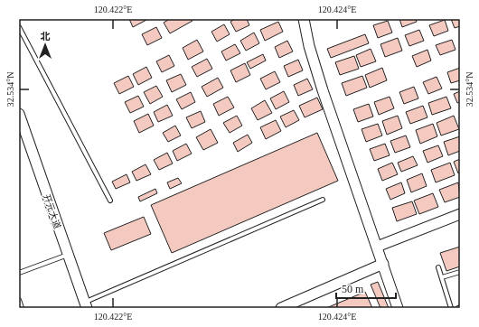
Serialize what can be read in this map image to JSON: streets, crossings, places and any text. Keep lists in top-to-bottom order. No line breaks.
{"streets":{"street":["开元大道"]},"scale_bar":"50 m","north":"top","coordinates":["120.422°E","120.424°E","32.534°N"]}
